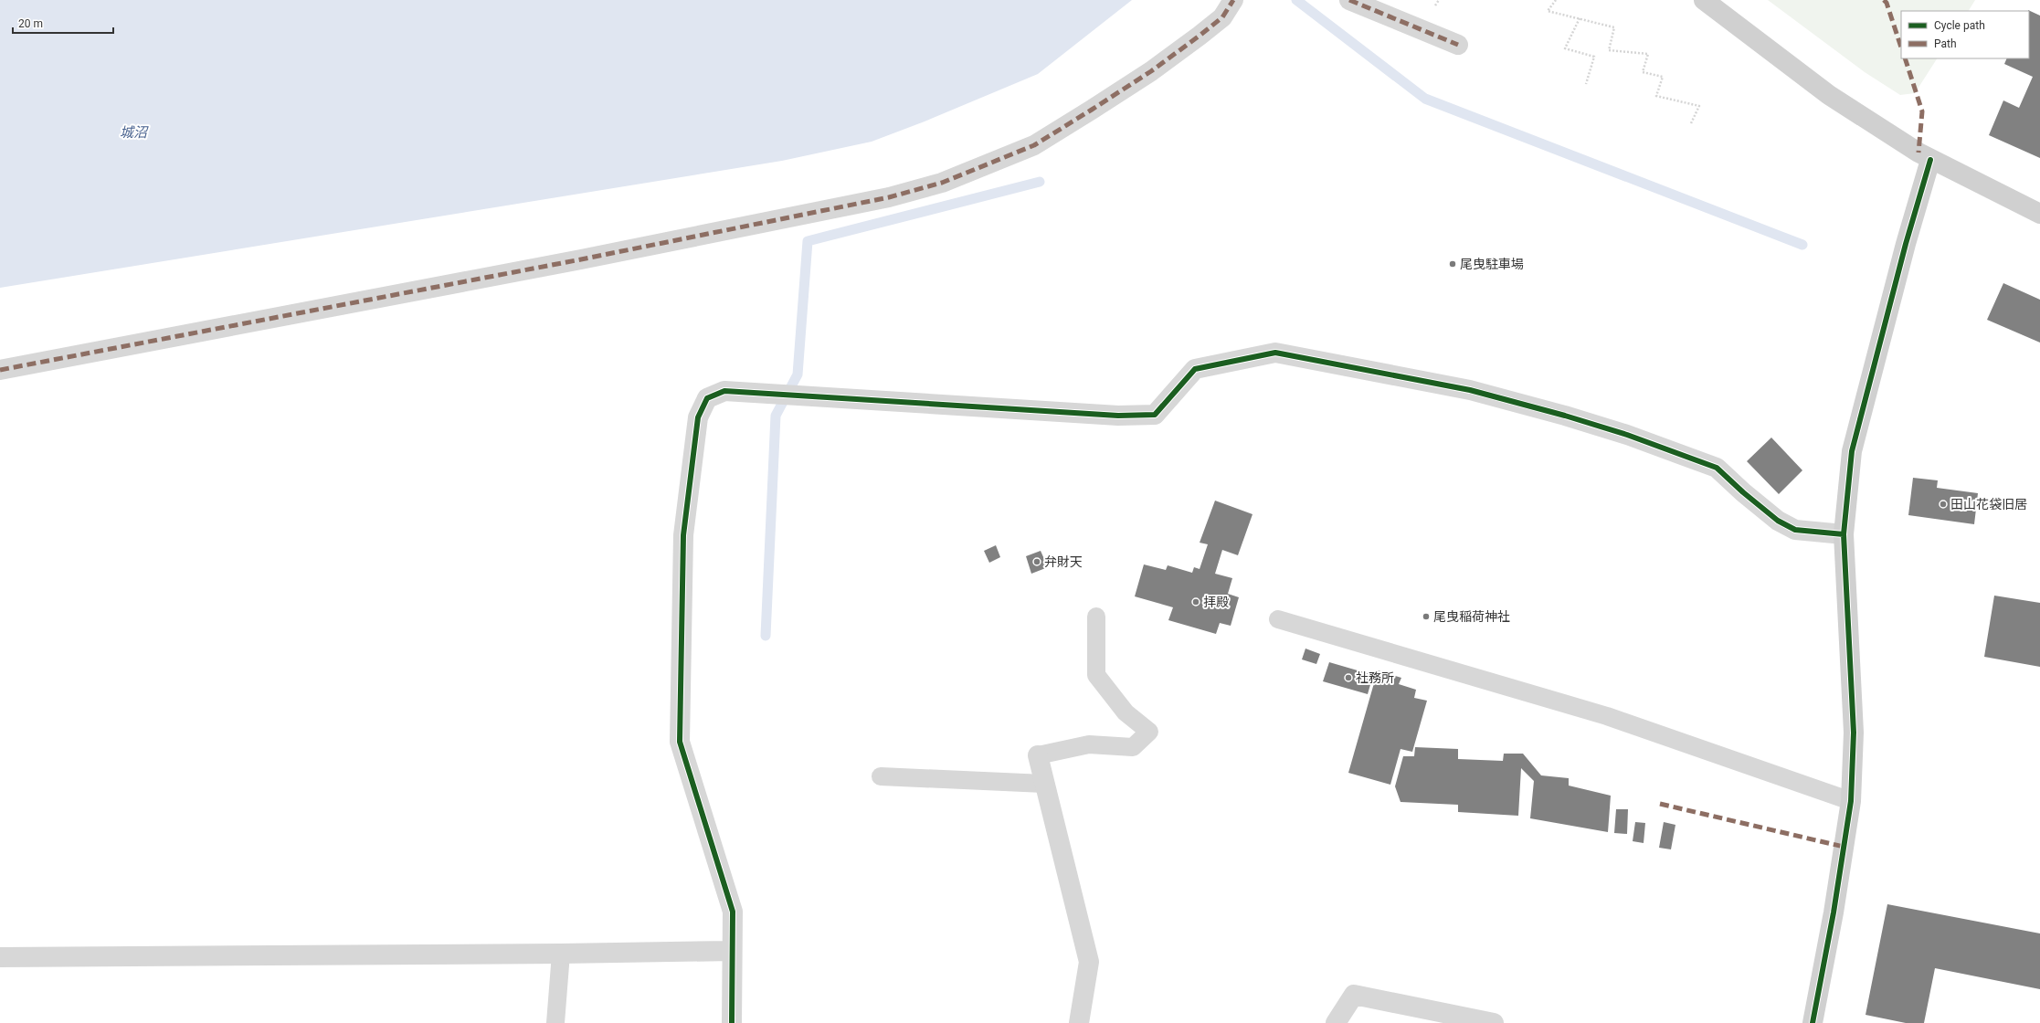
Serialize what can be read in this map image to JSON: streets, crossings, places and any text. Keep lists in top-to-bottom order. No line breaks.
{"water":["城沼"],"places":["尾曳駐車場","田山花袋旧居","弁財天","拝殿","尾曳稲荷神社","社務所"],"legend":["Cycle path","Path"],"scale_bar":"20 m"}
